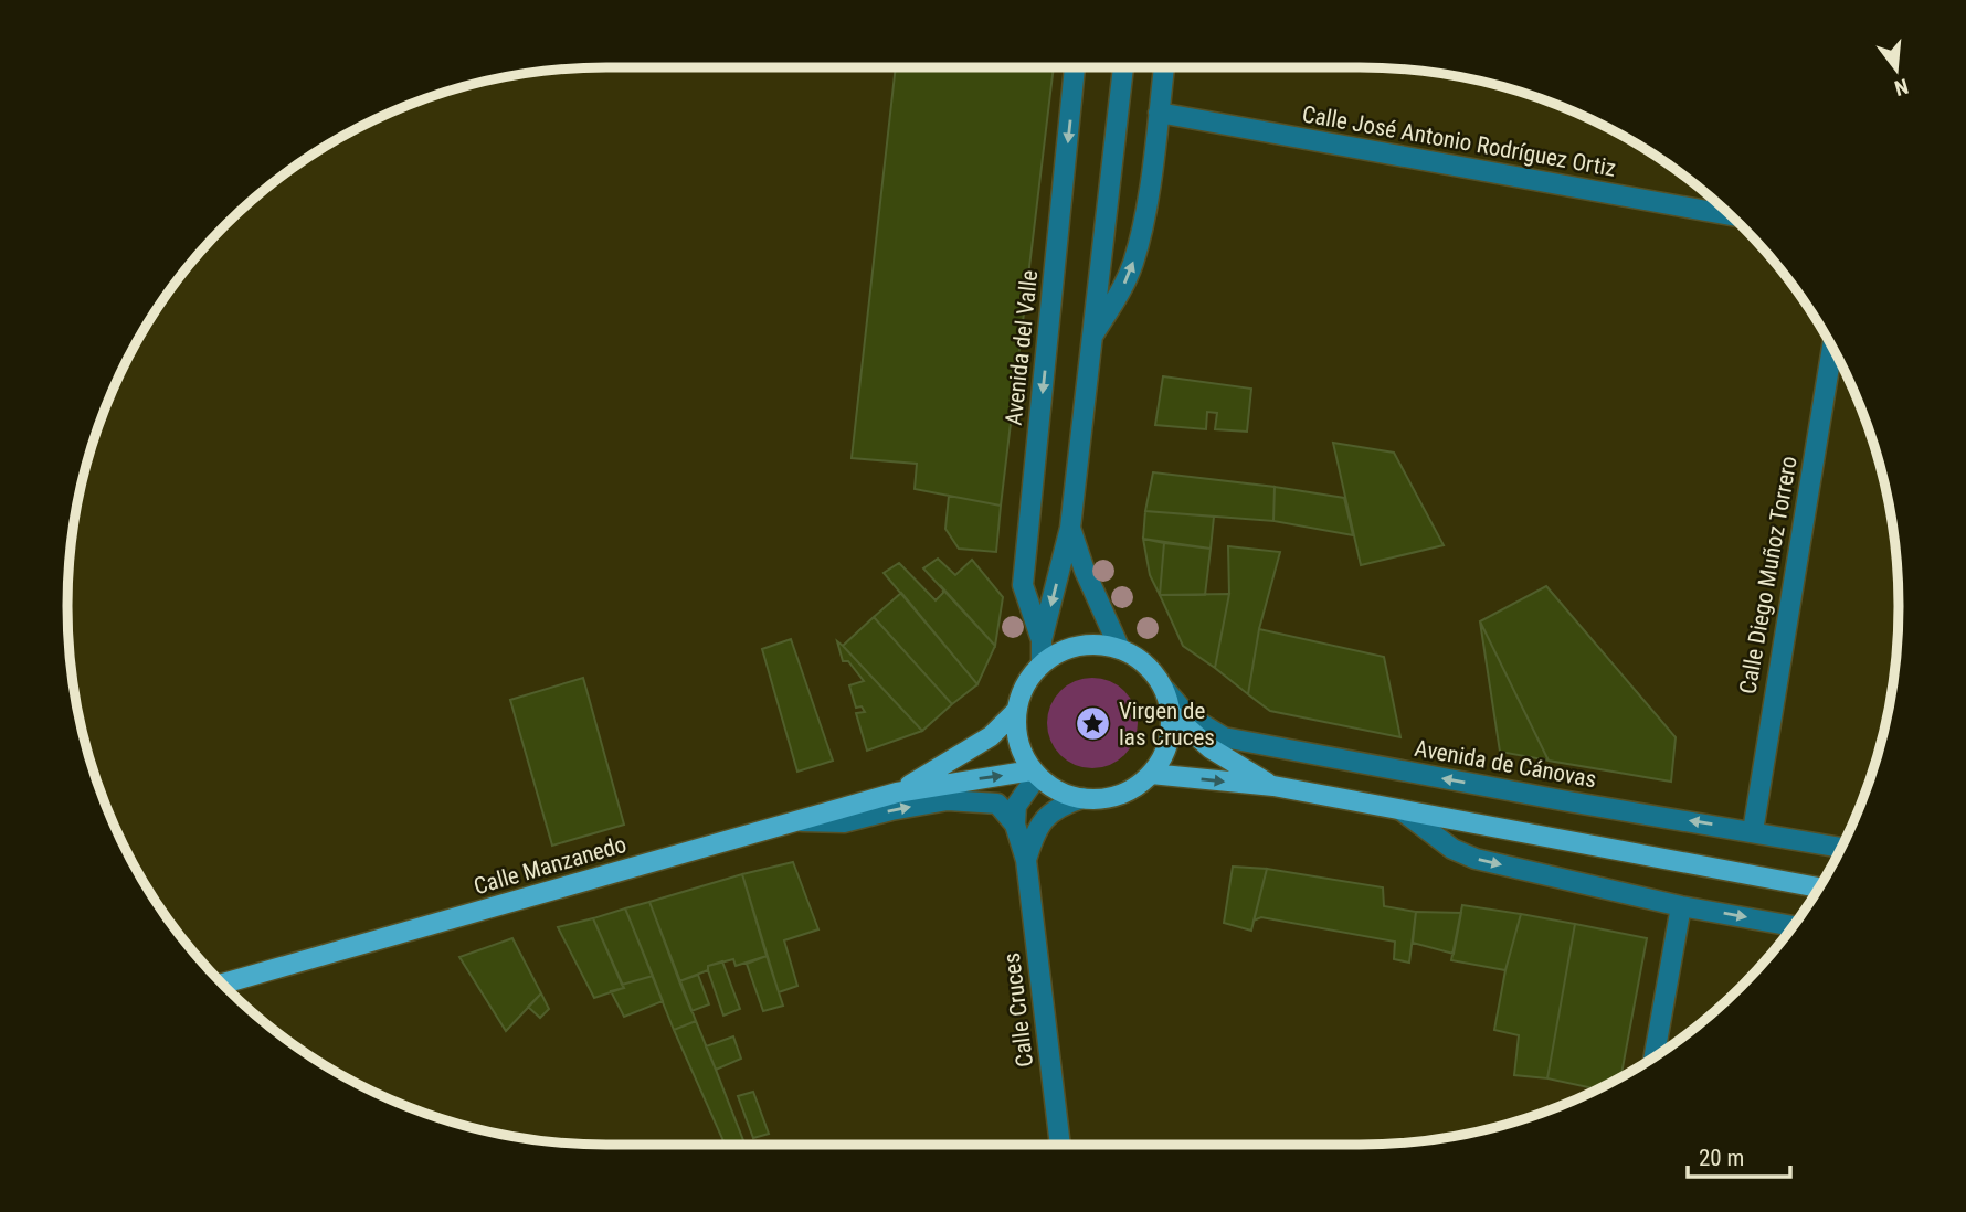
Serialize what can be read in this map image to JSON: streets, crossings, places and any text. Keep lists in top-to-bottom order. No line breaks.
{"streets":{"main road":["Calle Manzanedo"],"street":["Calle José Antonio Rodríguez Ortiz","Avenida del Valle","Calle Diego Muñoz Torrero","Avenida de Cánovas","Calle Cruces"]},"crossings":[["Calle Diego Muñoz Torrero","Avenida de Cánovas"],["Avenida de Cánovas","Calle Manzanedo"]],"places":{"place":["Virgen de las Cruces"]},"scale_bar":"20 m","north":"bottom"}
